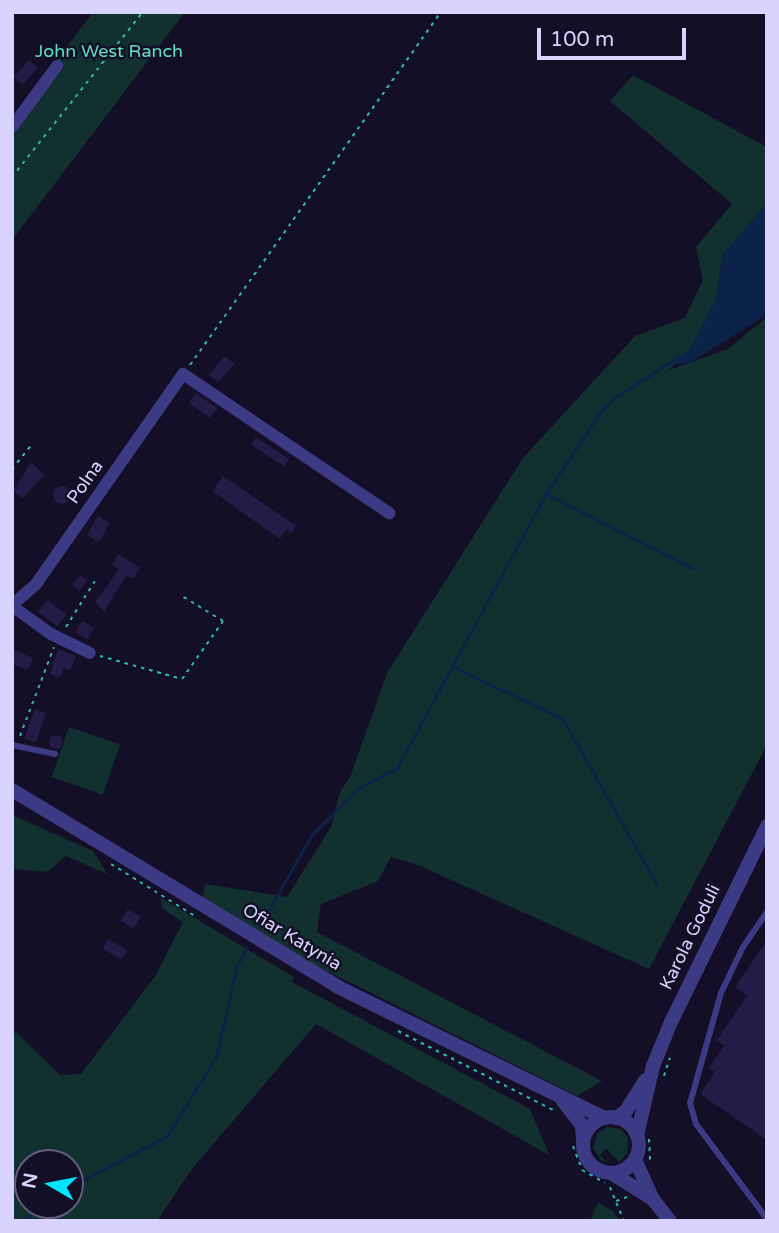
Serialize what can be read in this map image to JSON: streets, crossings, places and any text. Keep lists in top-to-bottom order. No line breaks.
{"streets":{"street":["Polna","Ofiar Katynia","Karola Goduli"]},"crossings":[["Ofiar Katynia","Karola Goduli"]],"parks":["John West Ranch"],"scale_bar":"100 m","north":"left"}
